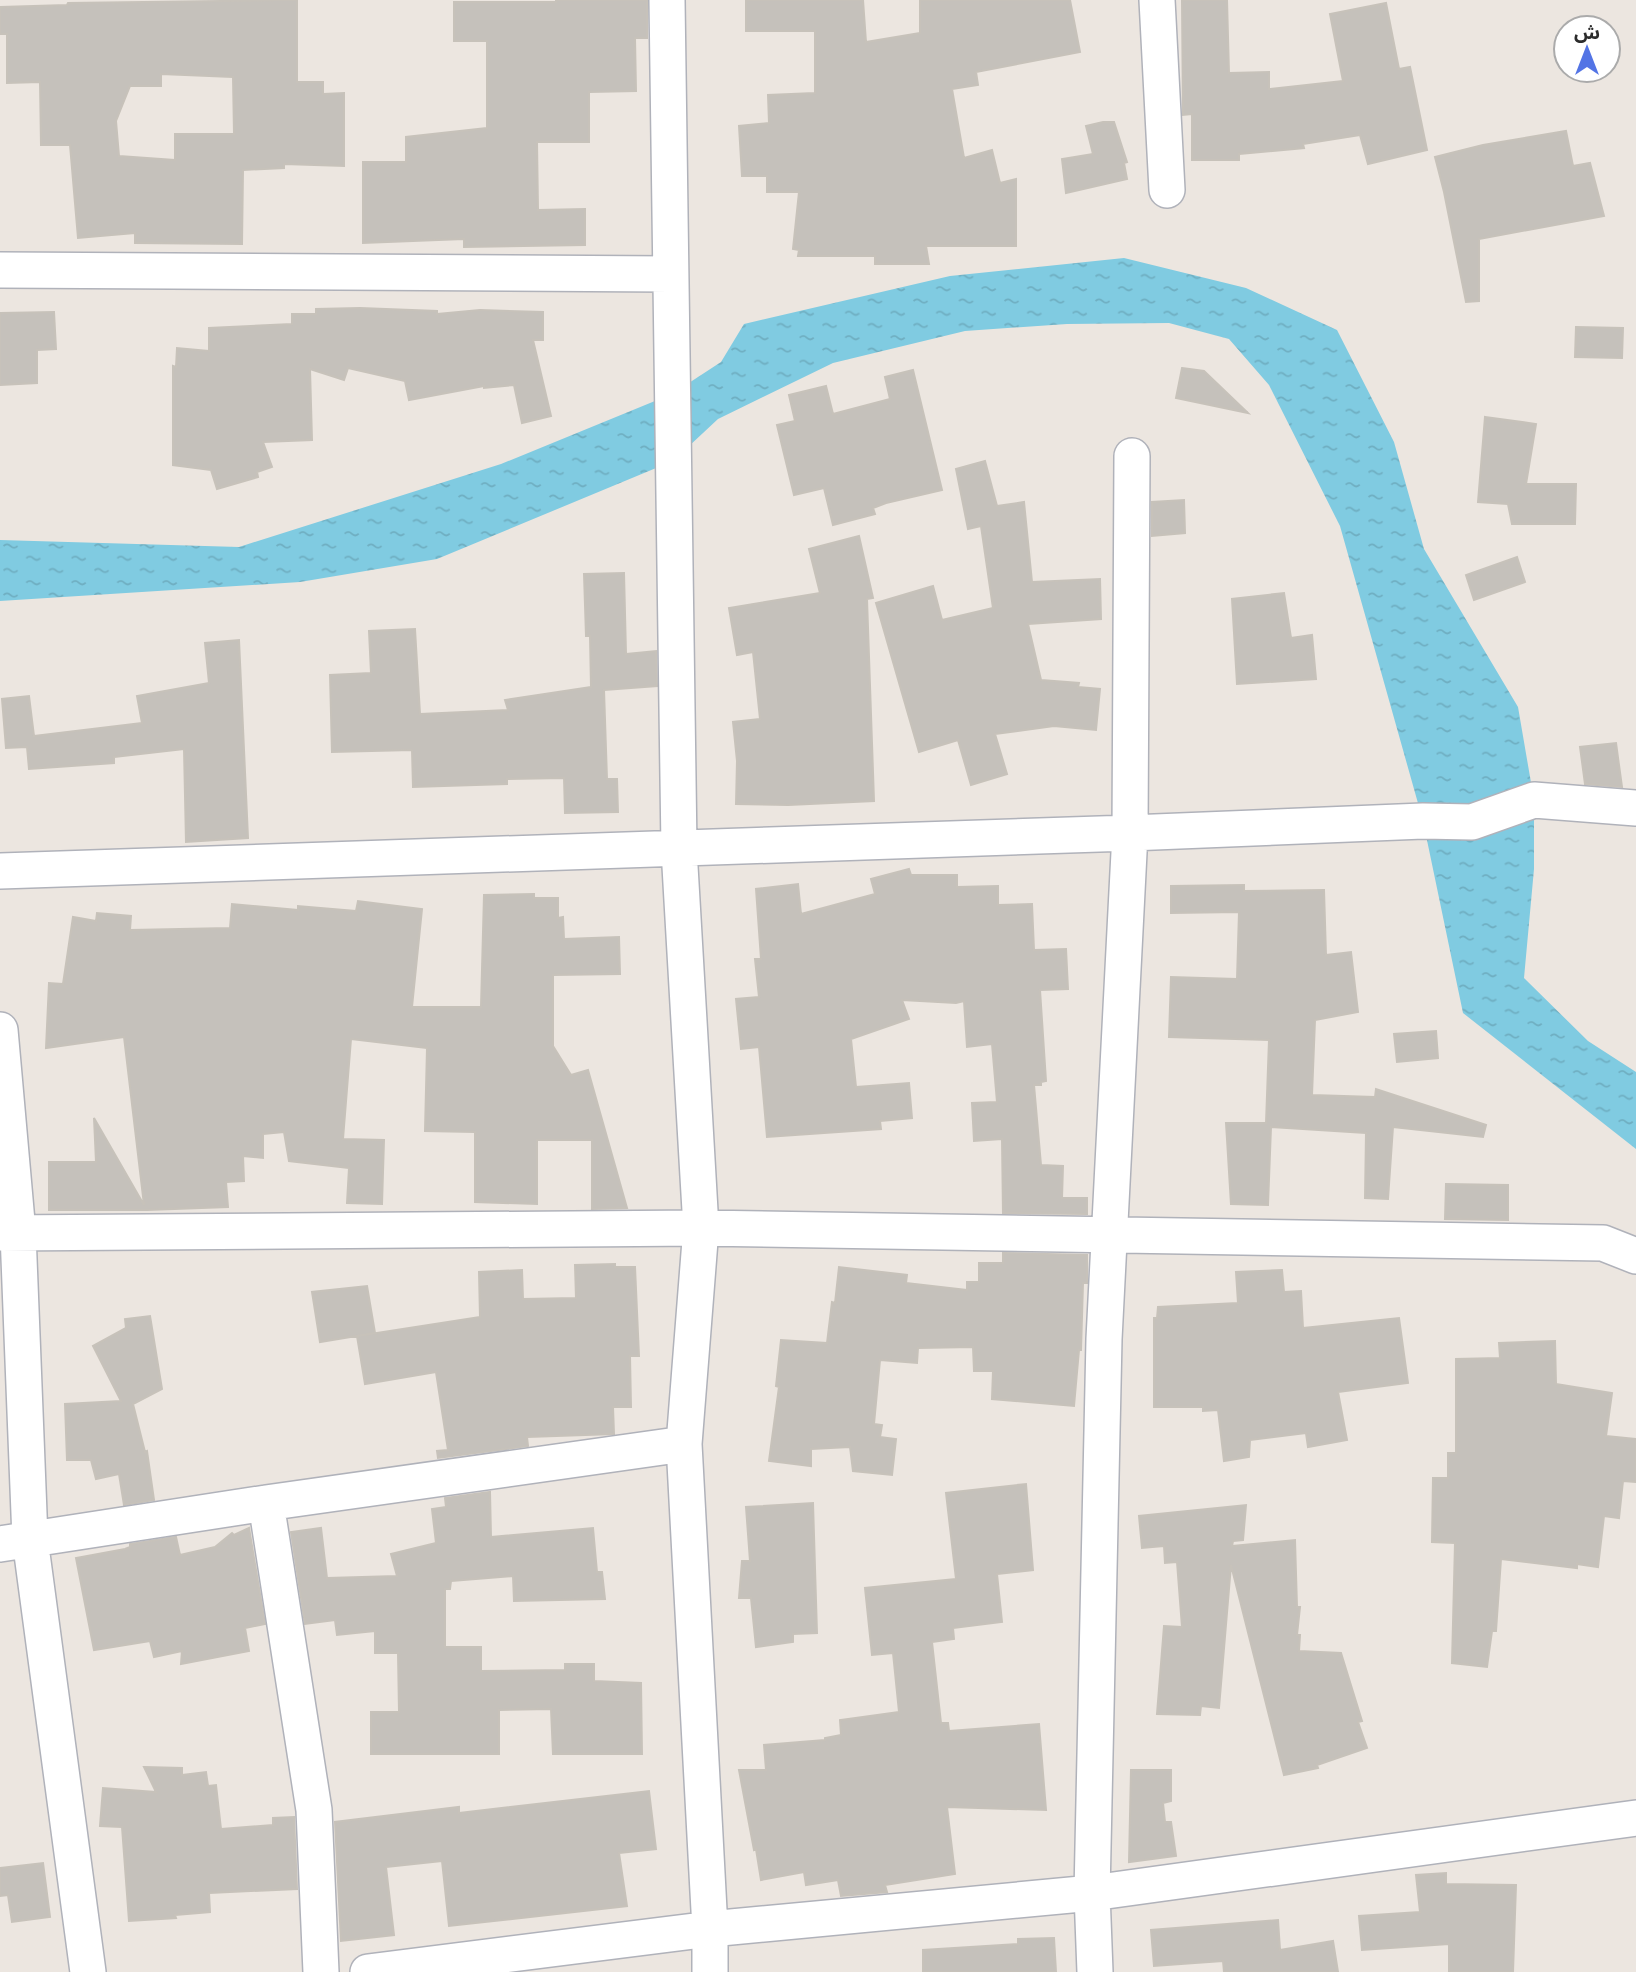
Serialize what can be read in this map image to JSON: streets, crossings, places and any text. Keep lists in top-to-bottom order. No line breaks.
{"north":"top"}
